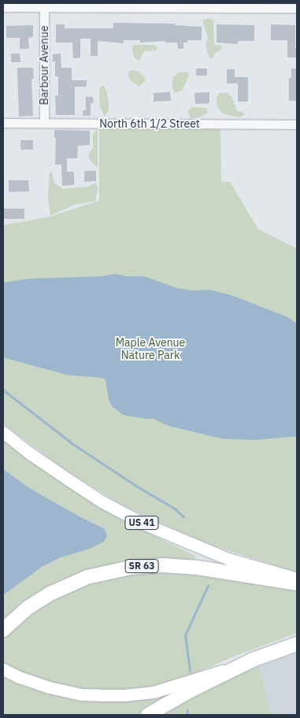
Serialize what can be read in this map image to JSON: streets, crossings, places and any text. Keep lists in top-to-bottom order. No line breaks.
{"streets":{"highway":["SR 63"],"main road":["US 41"],"street":["Barbour Avenue","North 6th 1/2 Street"]},"crossings":[["Barbour Avenue","North 6th 1/2 Street"]],"parks":["Maple Avenue Nature Park"]}
